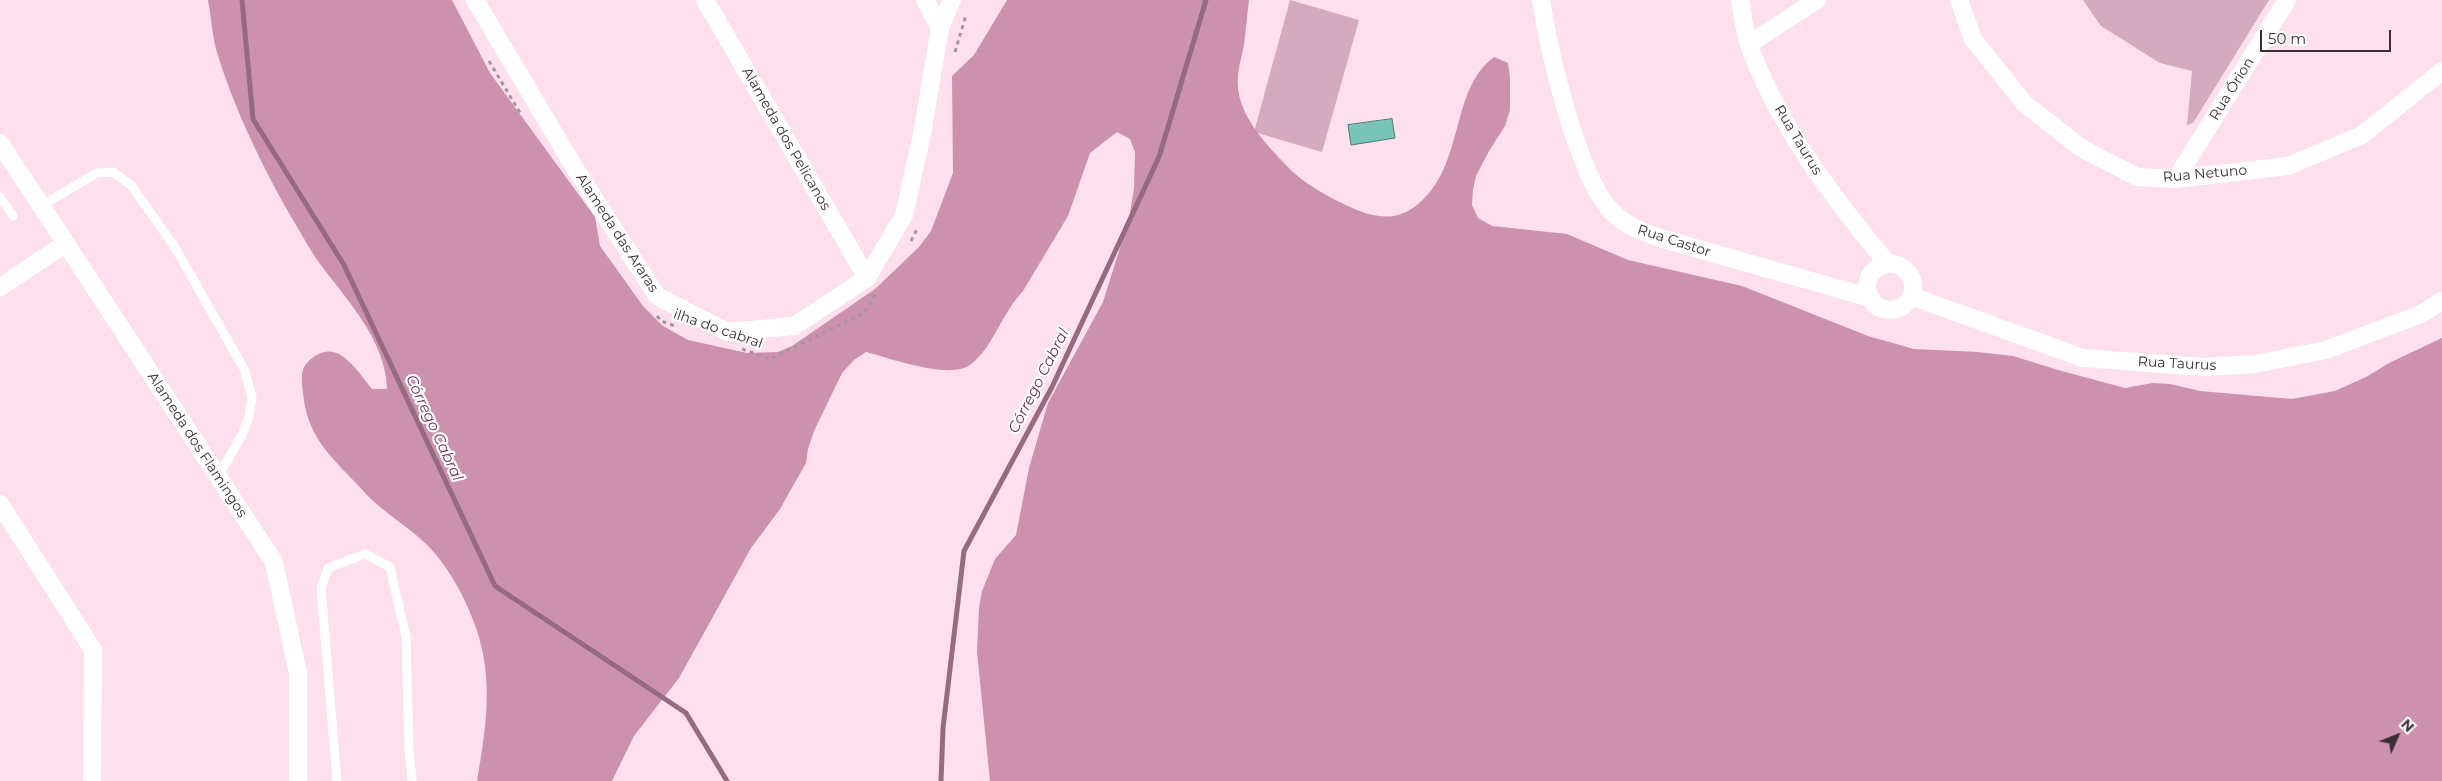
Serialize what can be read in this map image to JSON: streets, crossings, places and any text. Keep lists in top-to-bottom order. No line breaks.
{"streets":{"street":["Rua Órion","Alameda dos Pelicanos","Rua Taurus","Rua Netuno","Alameda das Araras","Rua Castor","Alameda dos Flamingos"],"path":["ilha do cabral"]},"crossings":[["Rua Órion","Rua Netuno"],["Alameda dos Pelicanos","Alameda das Araras"],["Alameda dos Pelicanos","ilha do cabral"],["Rua Taurus","Rua Castor"],["Alameda das Araras","ilha do cabral"]],"water":["Córrego Cabral"],"scale_bar":"50 m","north":"top right"}
